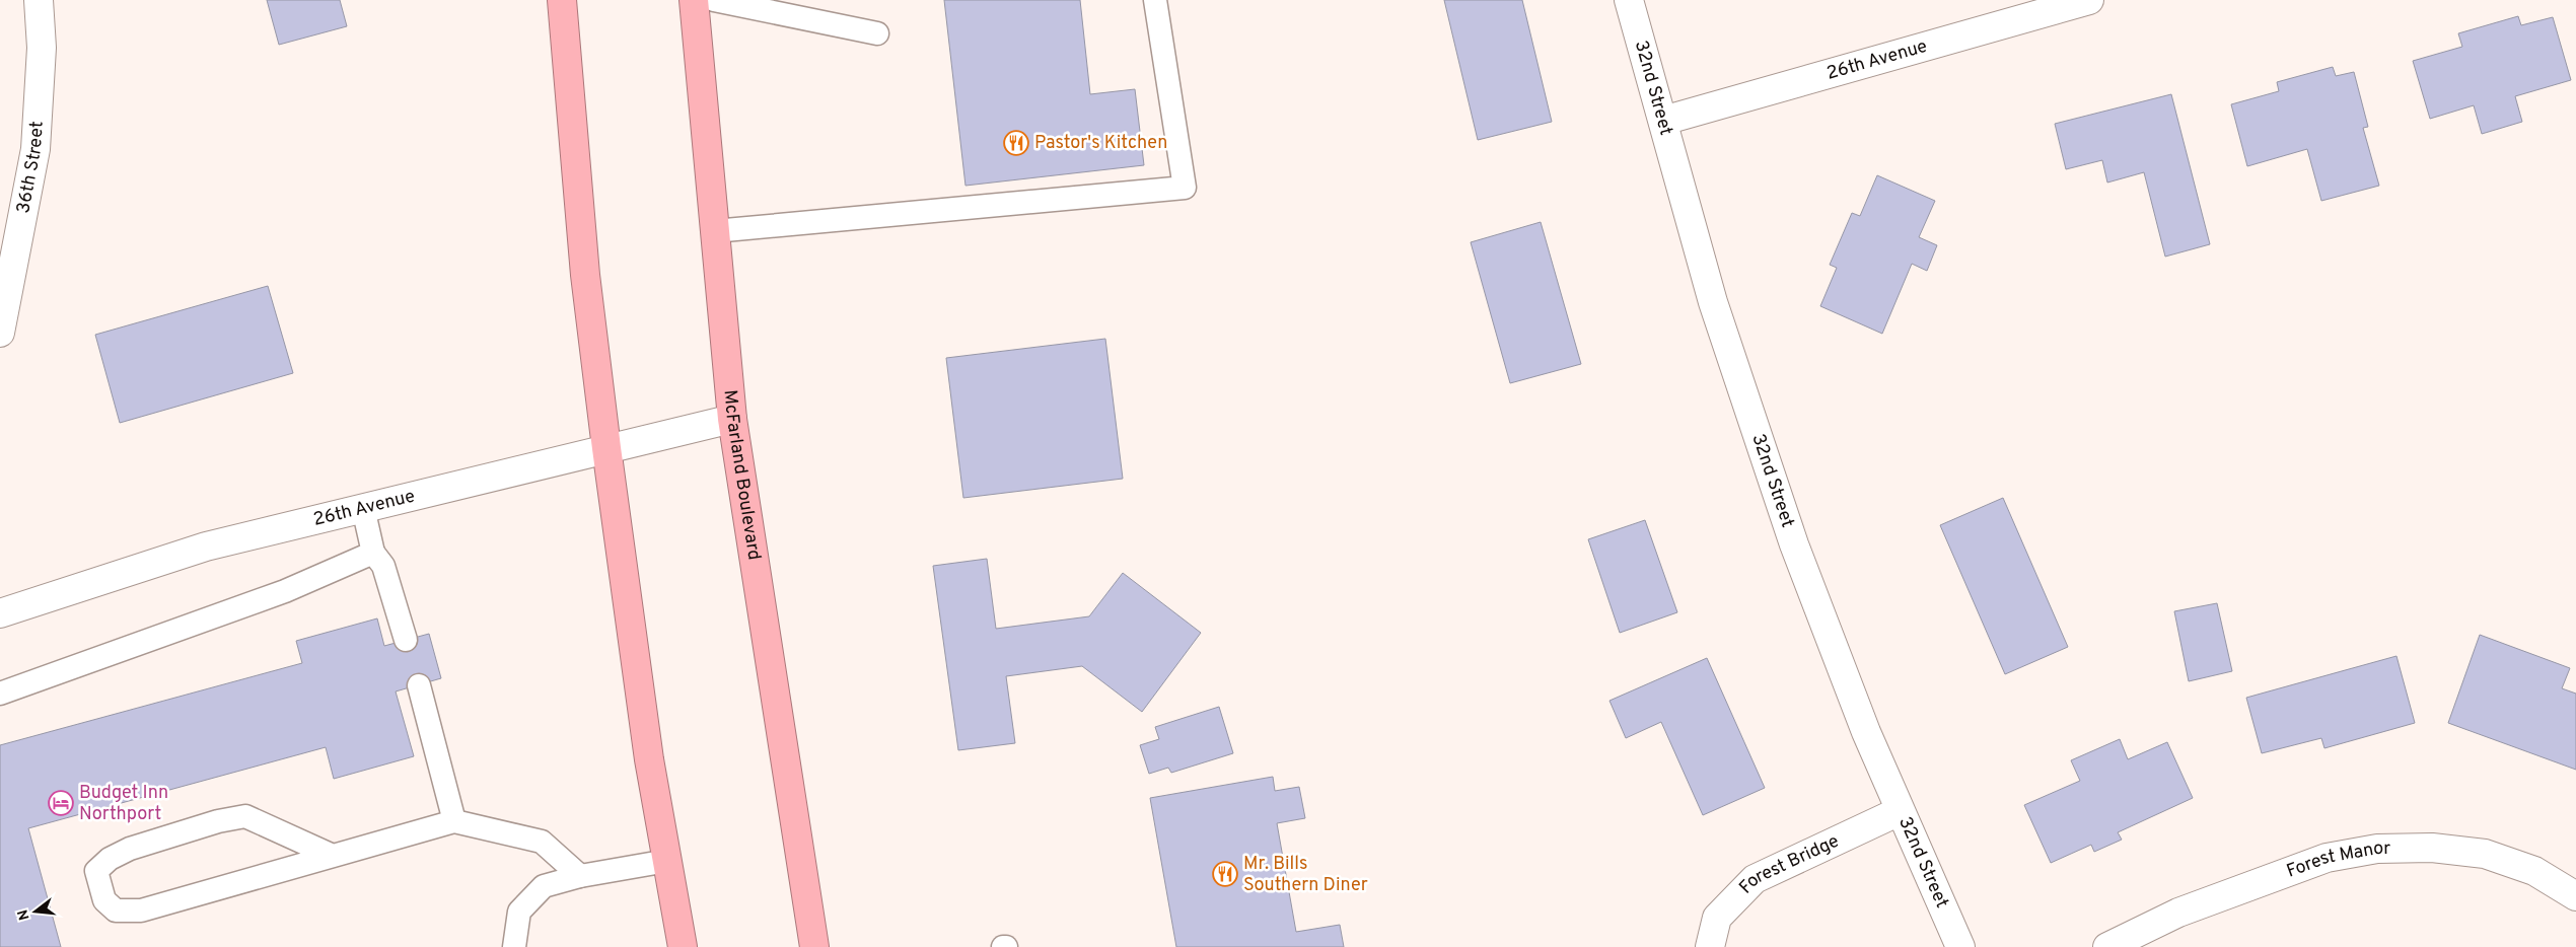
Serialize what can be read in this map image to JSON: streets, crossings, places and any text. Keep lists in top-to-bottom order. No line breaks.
{"streets":{"highway":["McFarland Boulevard"],"street":["26th Avenue","32nd Street","36th Street","Forest Manor","Forest Bridge"]},"crossings":[["26th Avenue","32nd Street"],["26th Avenue","McFarland Boulevard"],["32nd Street","Forest Bridge"]],"places":{"restaurant":["Pastor's Kitchen","Mr. Bills Southern Diner"],"hotel":["Budget Inn Northport"]},"north":"left"}
